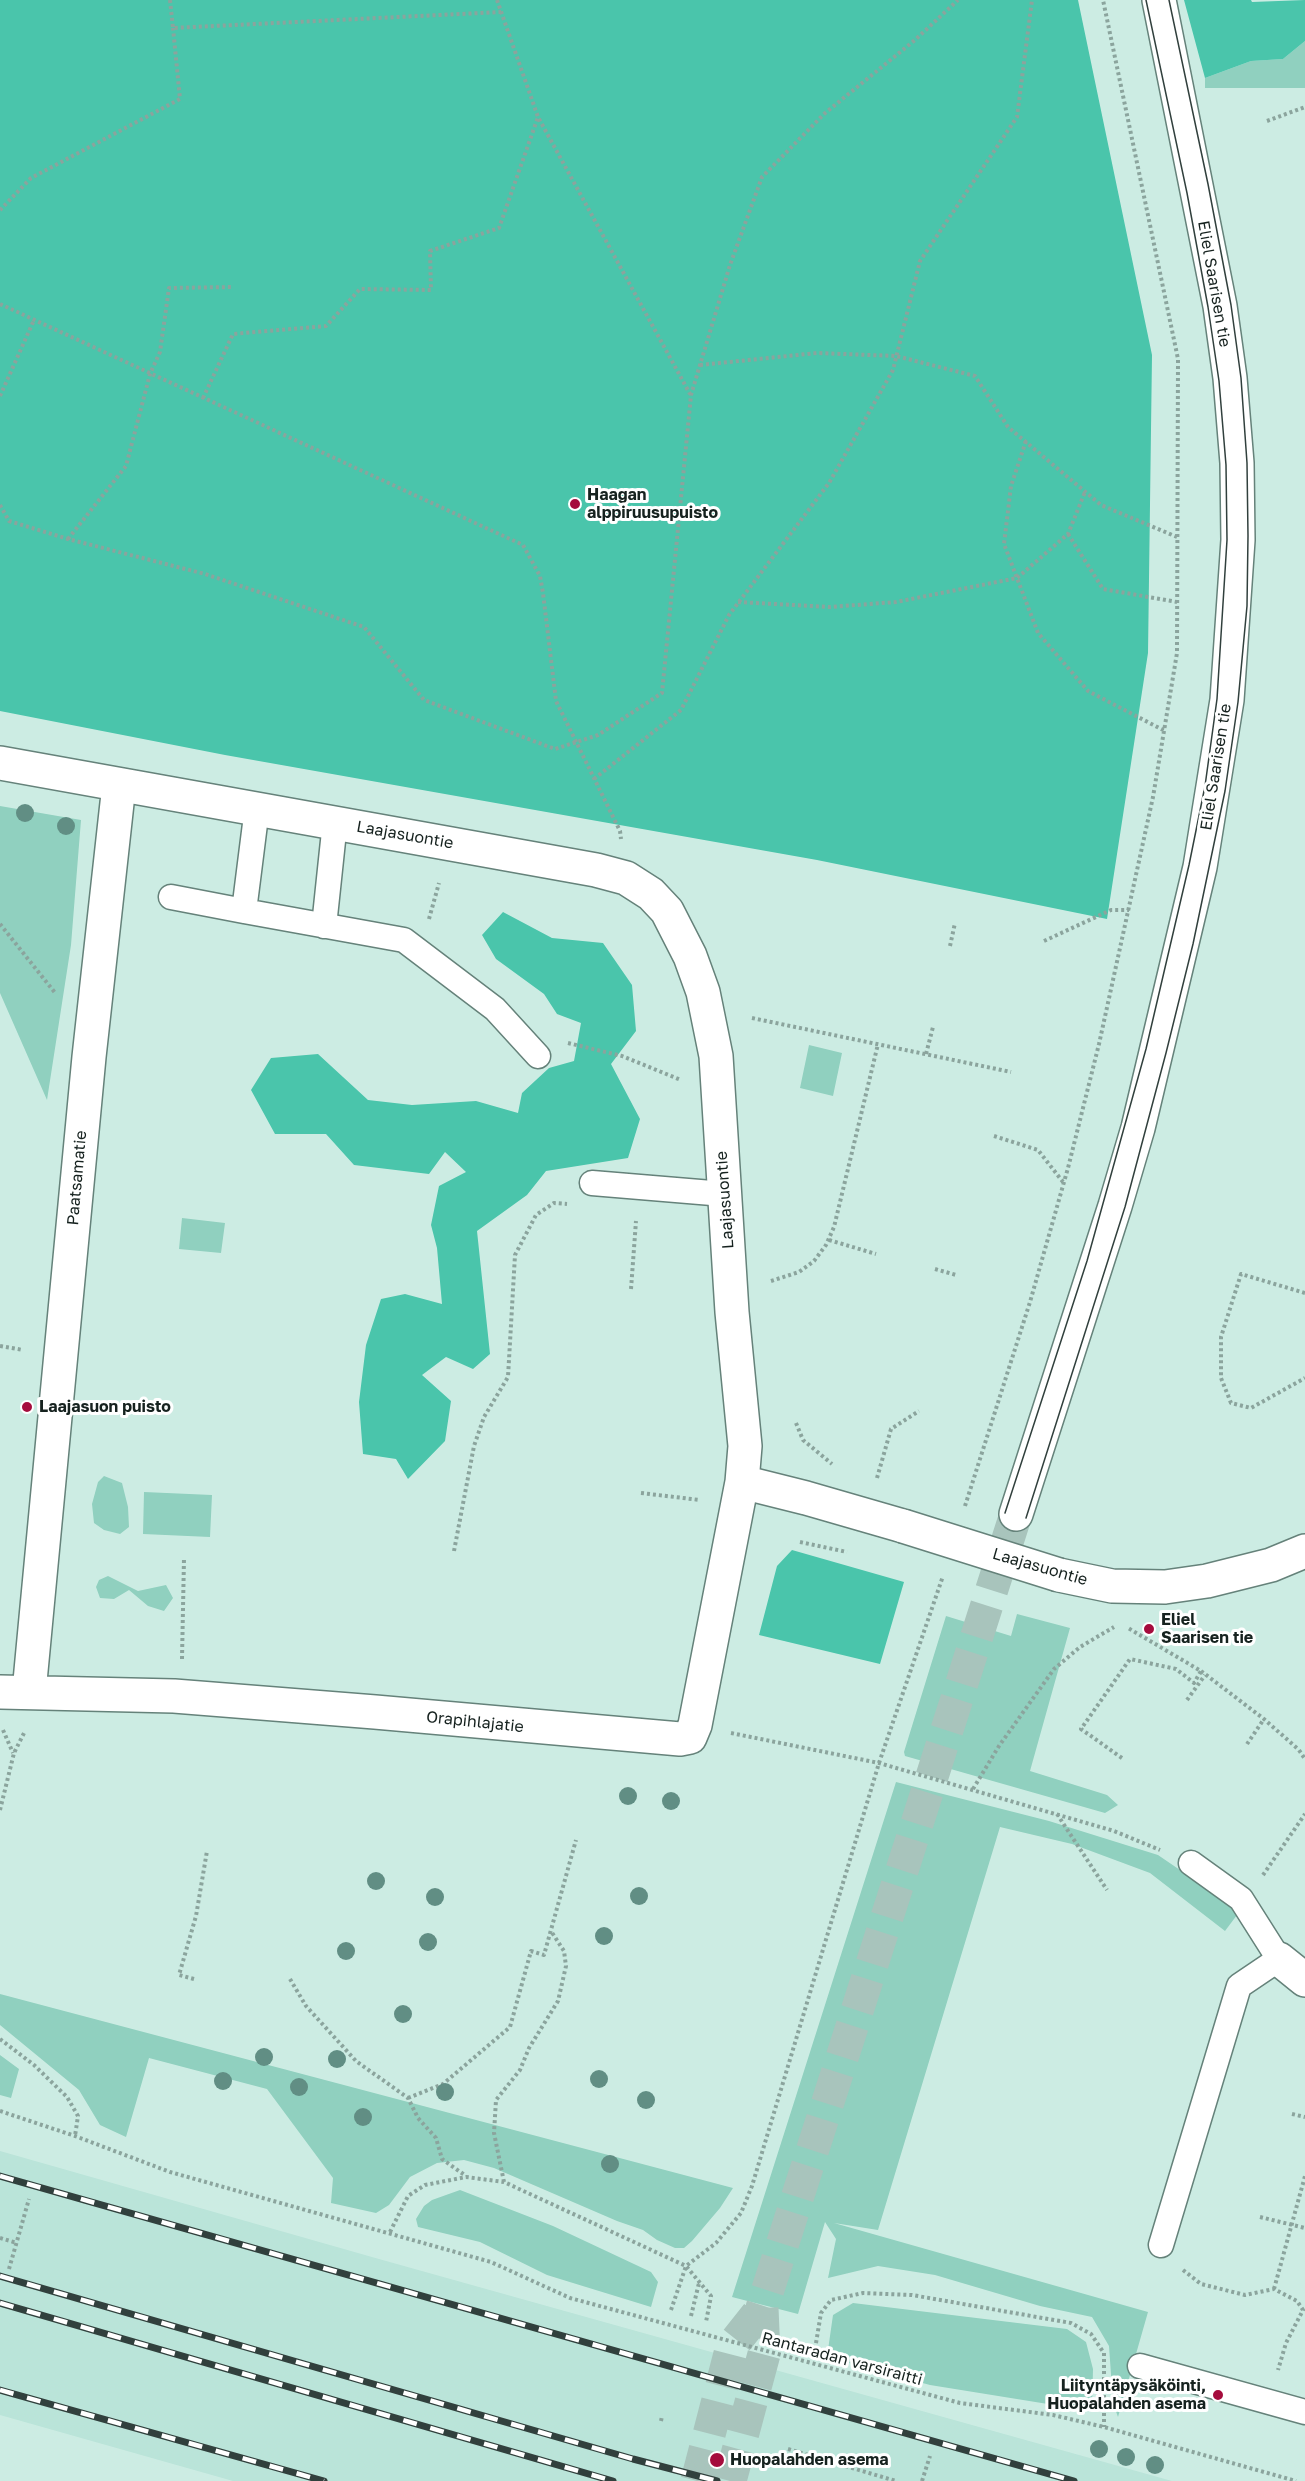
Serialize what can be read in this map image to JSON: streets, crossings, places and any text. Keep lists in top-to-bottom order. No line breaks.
{"streets":{"street":["Eliel Saarisen tie","Laajasuontie","Paatsamatie","Orapihlajatie"],"path":["Rantaradan varsiraitti"]},"crossings":[["Laajasuontie","Paatsamatie"],["Paatsamatie","Orapihlajatie"]],"places":["Haagan alppiruusupuisto","Laajasuon puisto","Eliel Saarisen tie","Liityntäpysäköinti, Huopalahden asema","Huopalahden asema"]}
